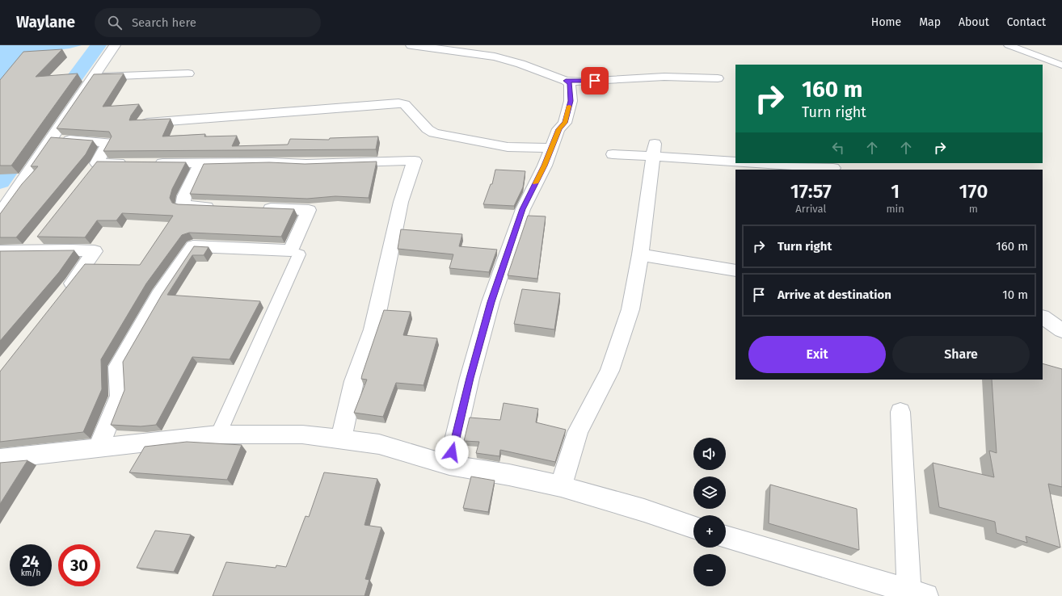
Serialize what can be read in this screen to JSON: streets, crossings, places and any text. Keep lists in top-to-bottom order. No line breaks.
{"page":{"header":"Waylane","search":"Search here","nav":["Home","Map","About","Contact"],"turn":["160 m","Turn right"],"eta":["17:57","Arrival","1","min","170","m"],"list":[{"name":"Turn right","value":"160 m"},{"name":"Arrive at destination","value":"10 m"}],"buttons":["Exit","Share"],"map_buttons":["+","−"],"speed":"24 km/h","limit":"30"}}
